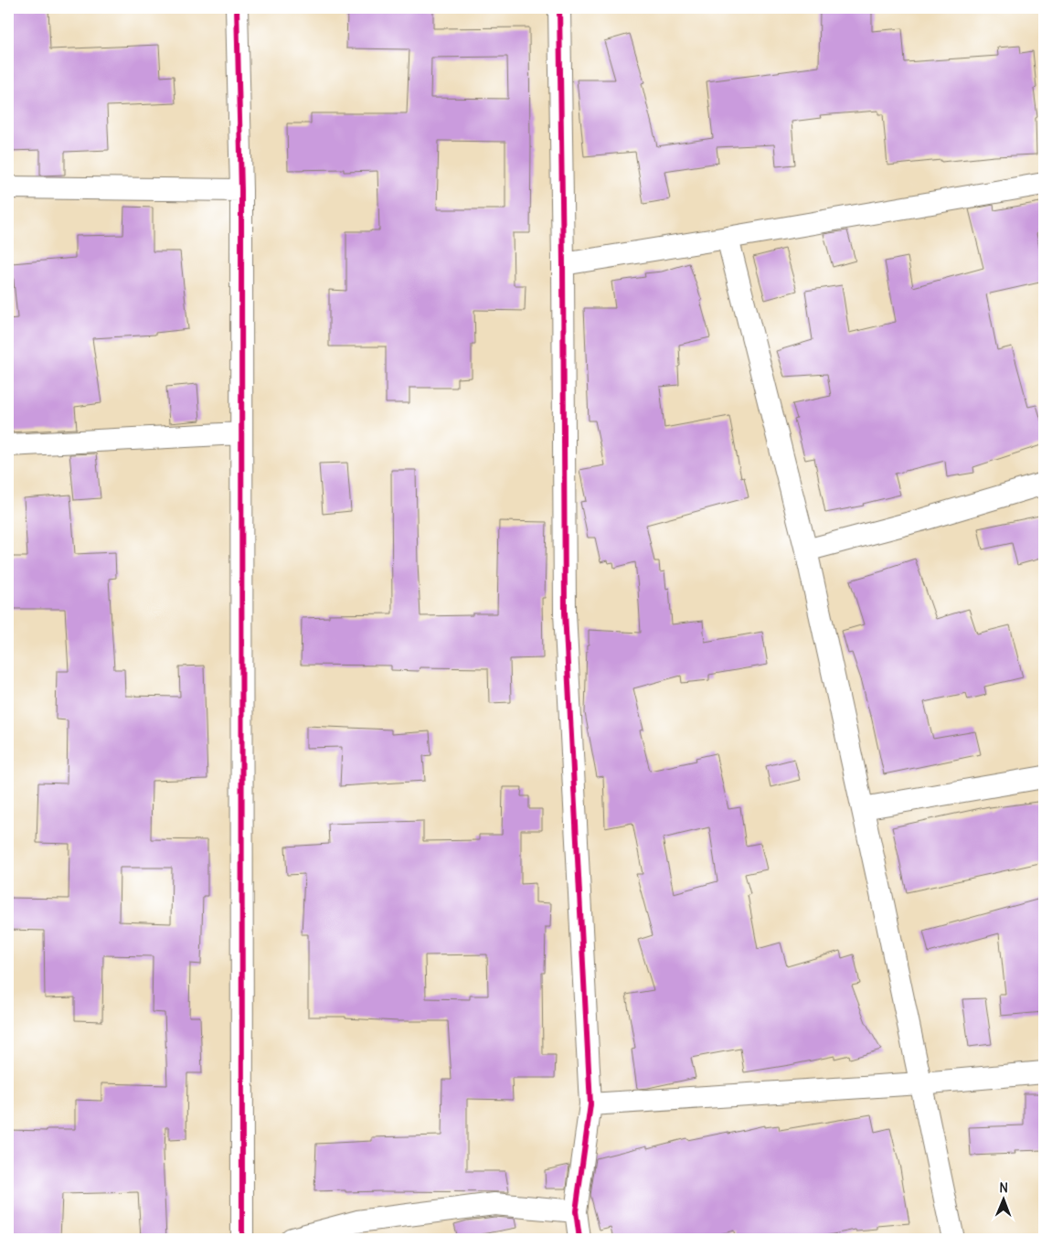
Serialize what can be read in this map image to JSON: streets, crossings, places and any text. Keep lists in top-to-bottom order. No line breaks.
{"north":"top"}
